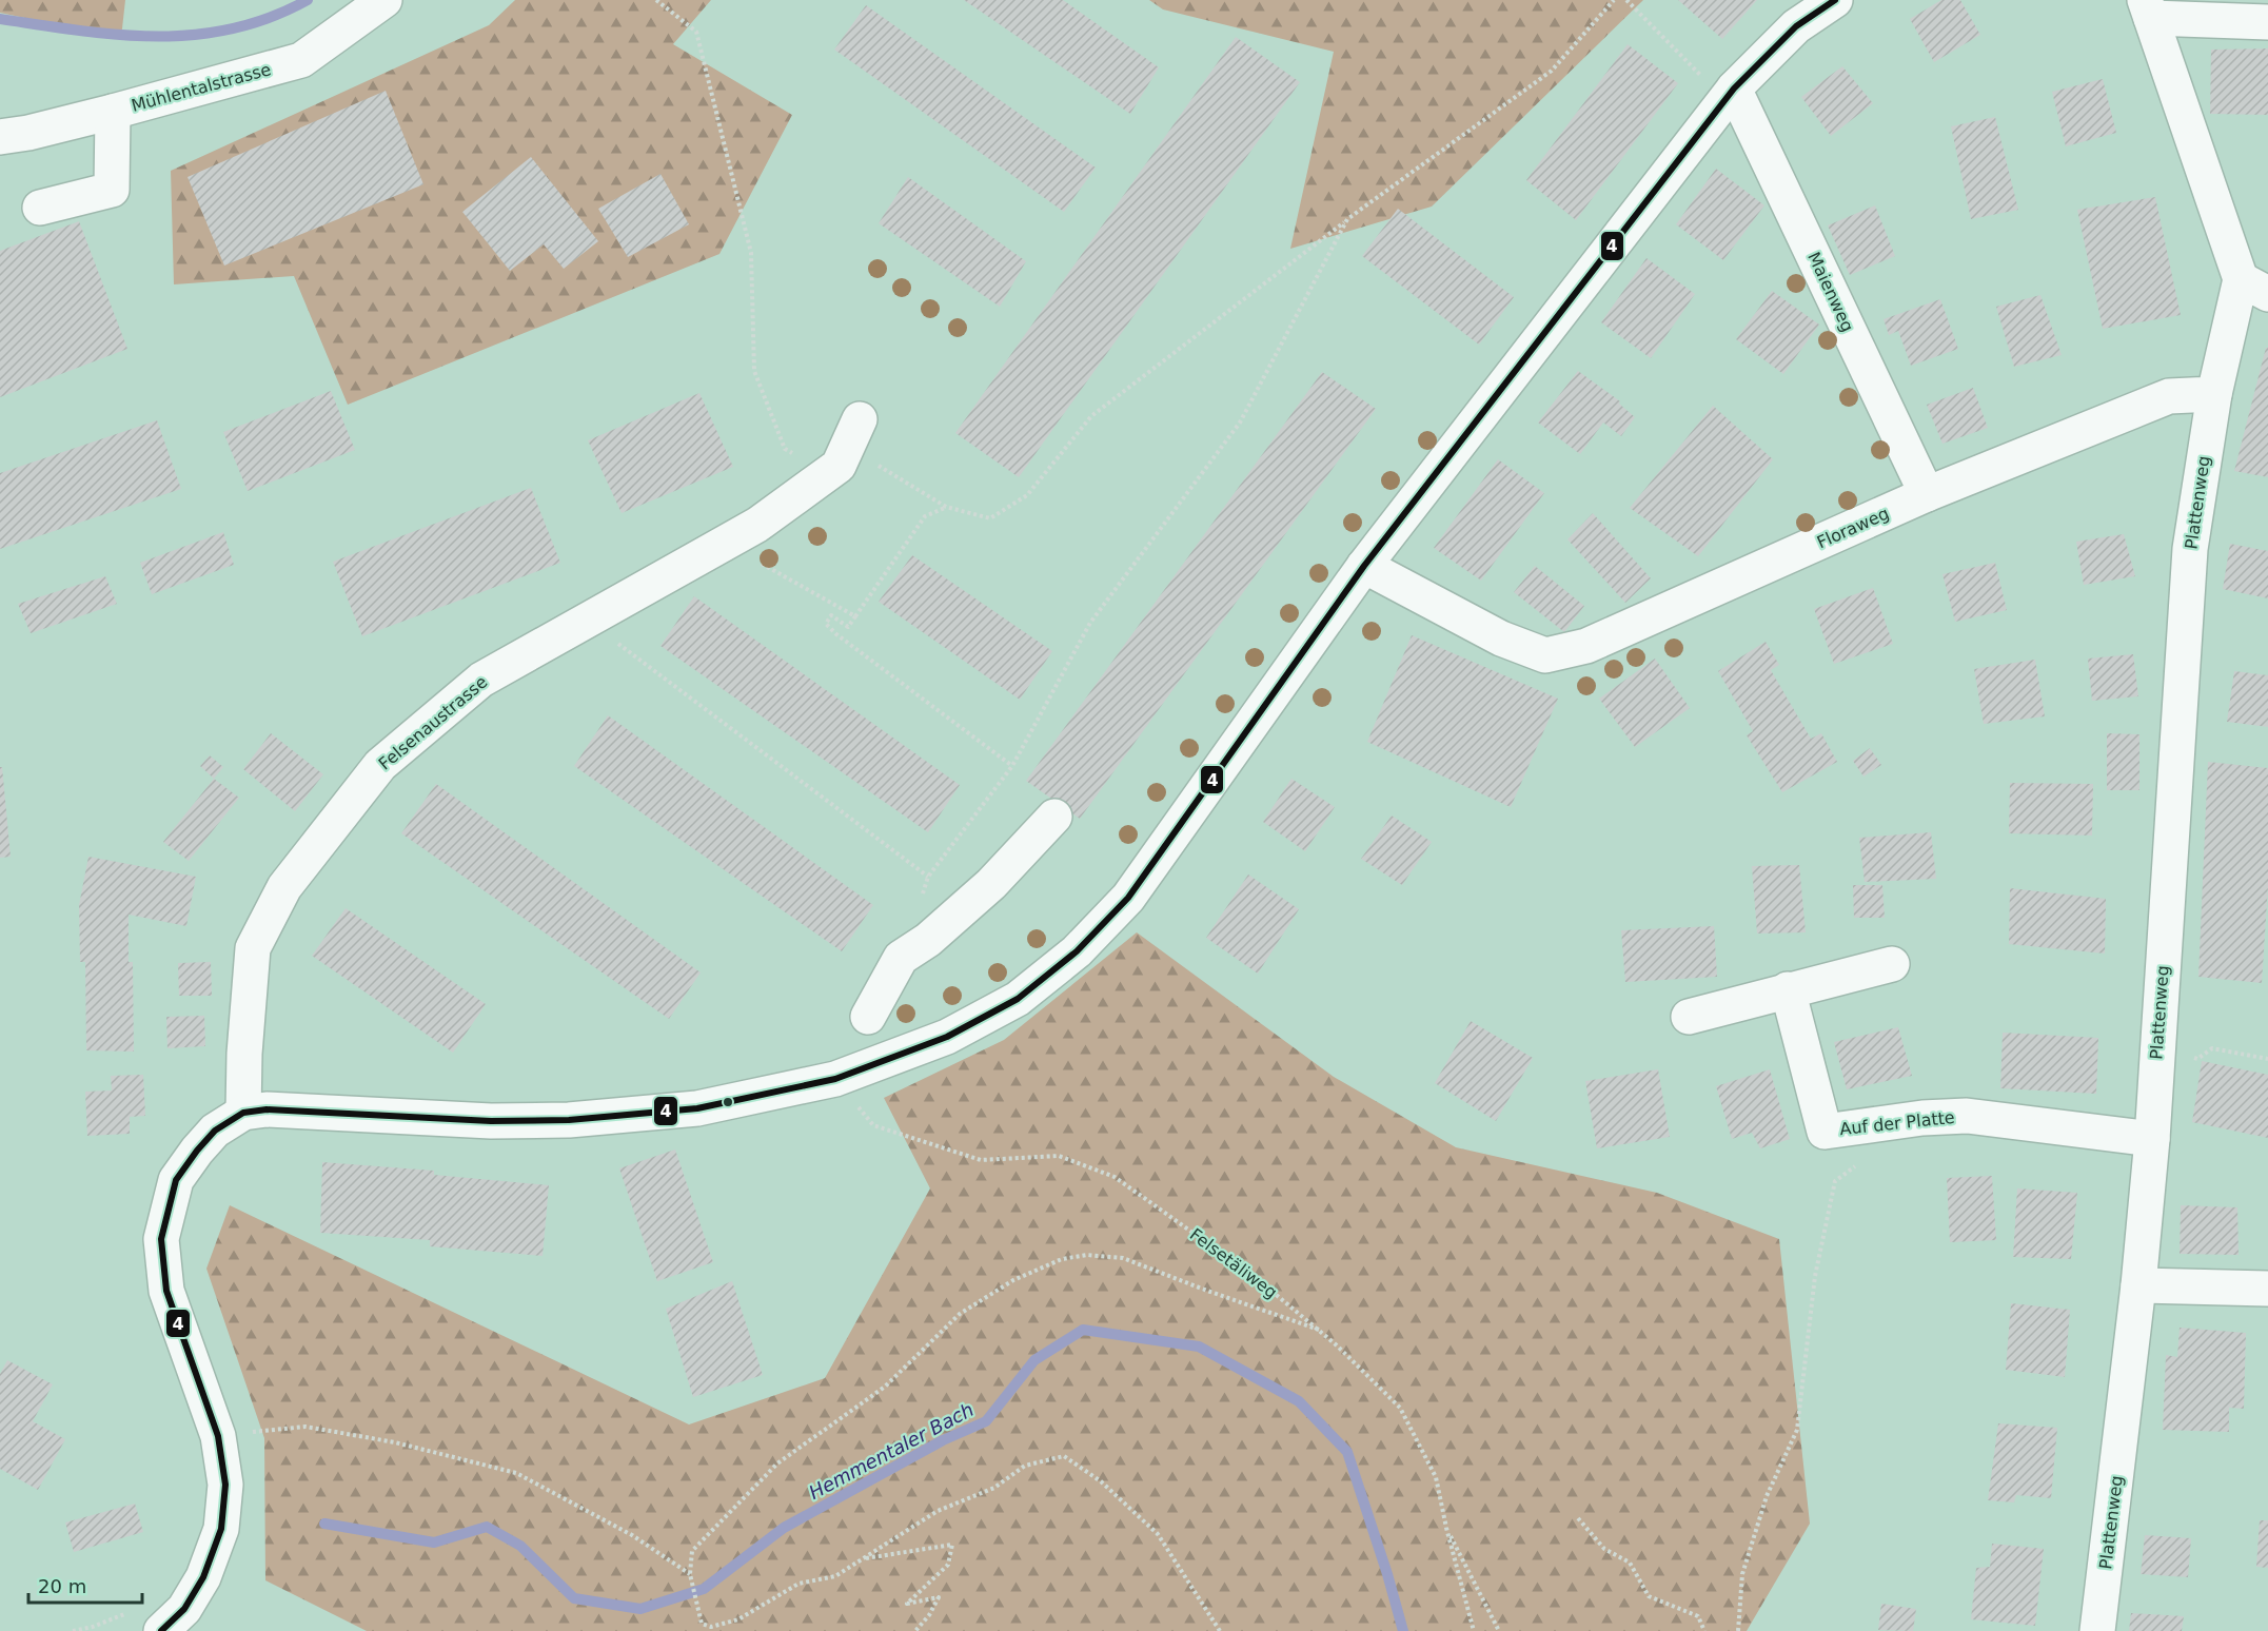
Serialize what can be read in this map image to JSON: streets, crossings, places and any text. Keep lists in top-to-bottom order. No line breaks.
{"streets":{"street":["Mühlentalstrasse","Maienweg","Plattenweg","Floraweg","Felsenaustrasse","Auf der Platte"],"path":["Felsetäliweg"]},"crossings":[["Maienweg","Floraweg"],["Plattenweg","Floraweg"],["Plattenweg","Auf der Platte"]],"water":["Hemmentaler Bach"],"lines":["transit line 4"],"scale_bar":"20 m"}
